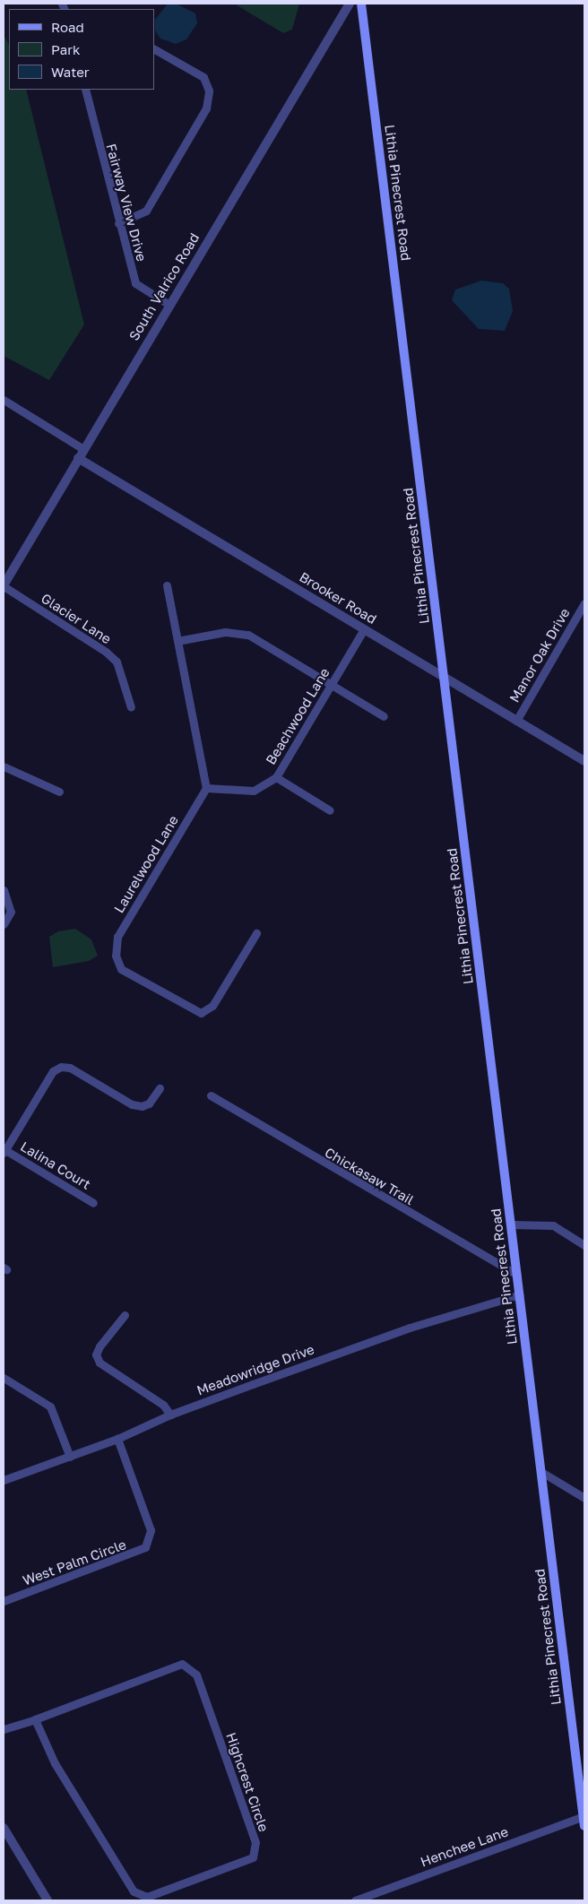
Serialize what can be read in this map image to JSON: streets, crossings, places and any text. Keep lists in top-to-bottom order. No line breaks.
{"streets":{"main road":["Lithia Pinecrest Road"],"street":["Fairway View Drive","South Valrico Road","Brooker Road","Glacier Lane","Manor Oak Drive","Beachwood Lane","Laurelwood Lane","Lalina Court","Chickasaw Trail","Meadowridge Drive","West Palm Circle","Highcrest Circle","Henchee Lane"]},"crossings":[["Lithia Pinecrest Road","Brooker Road"],["Lithia Pinecrest Road","Chickasaw Trail"],["Lithia Pinecrest Road","Meadowridge Drive"],["Lithia Pinecrest Road","Henchee Lane"],["Fairway View Drive","South Valrico Road"],["South Valrico Road","Brooker Road"],["South Valrico Road","Glacier Lane"],["Brooker Road","Manor Oak Drive"],["Brooker Road","Beachwood Lane"],["Beachwood Lane","Laurelwood Lane"],["Meadowridge Drive","West Palm Circle"]],"legend":["Road","Park","Water"]}
